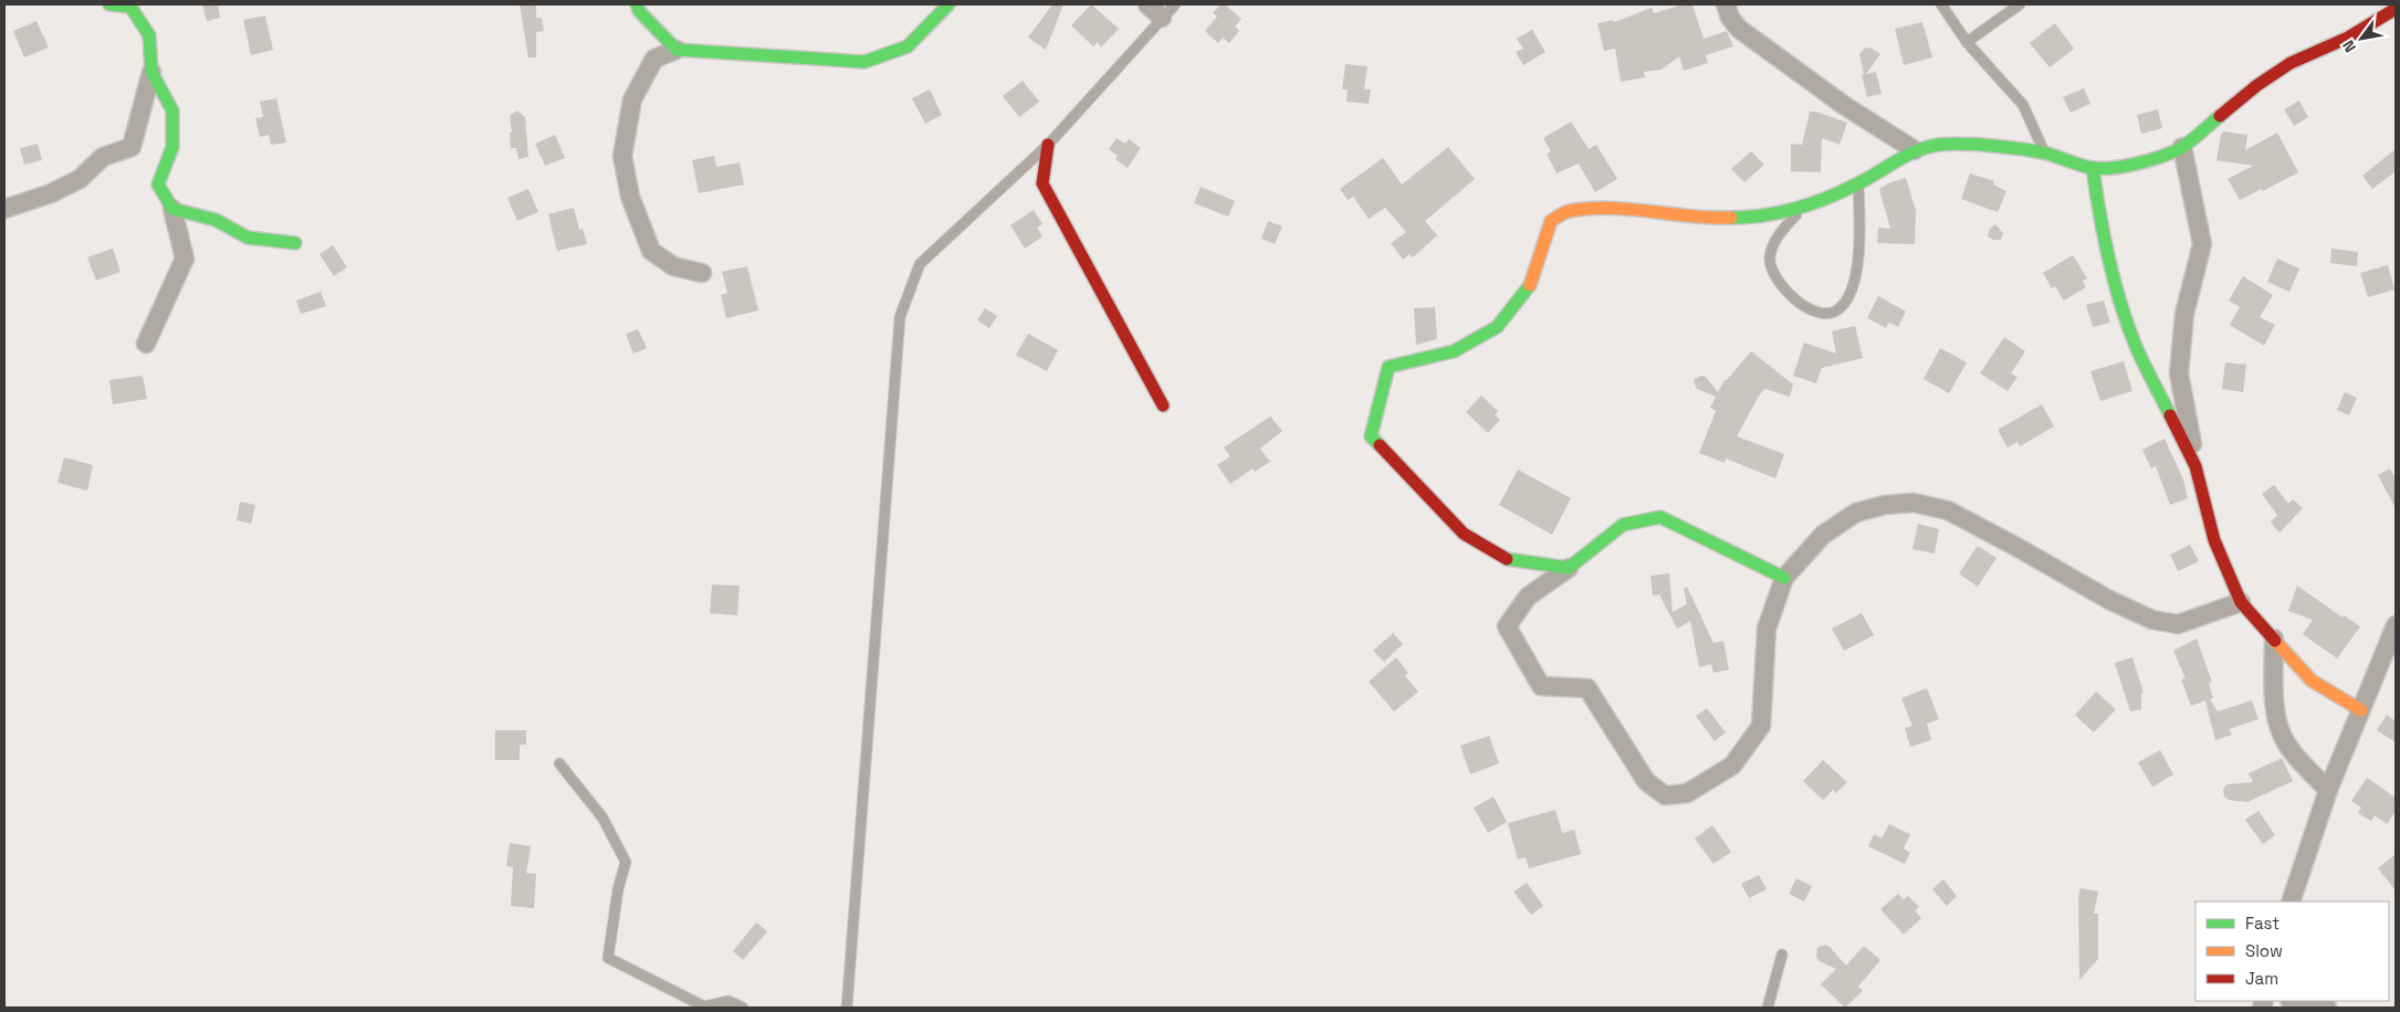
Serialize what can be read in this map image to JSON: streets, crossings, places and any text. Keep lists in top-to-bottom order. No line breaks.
{"legend":["Fast","Slow","Jam"],"north":"bottom left"}
